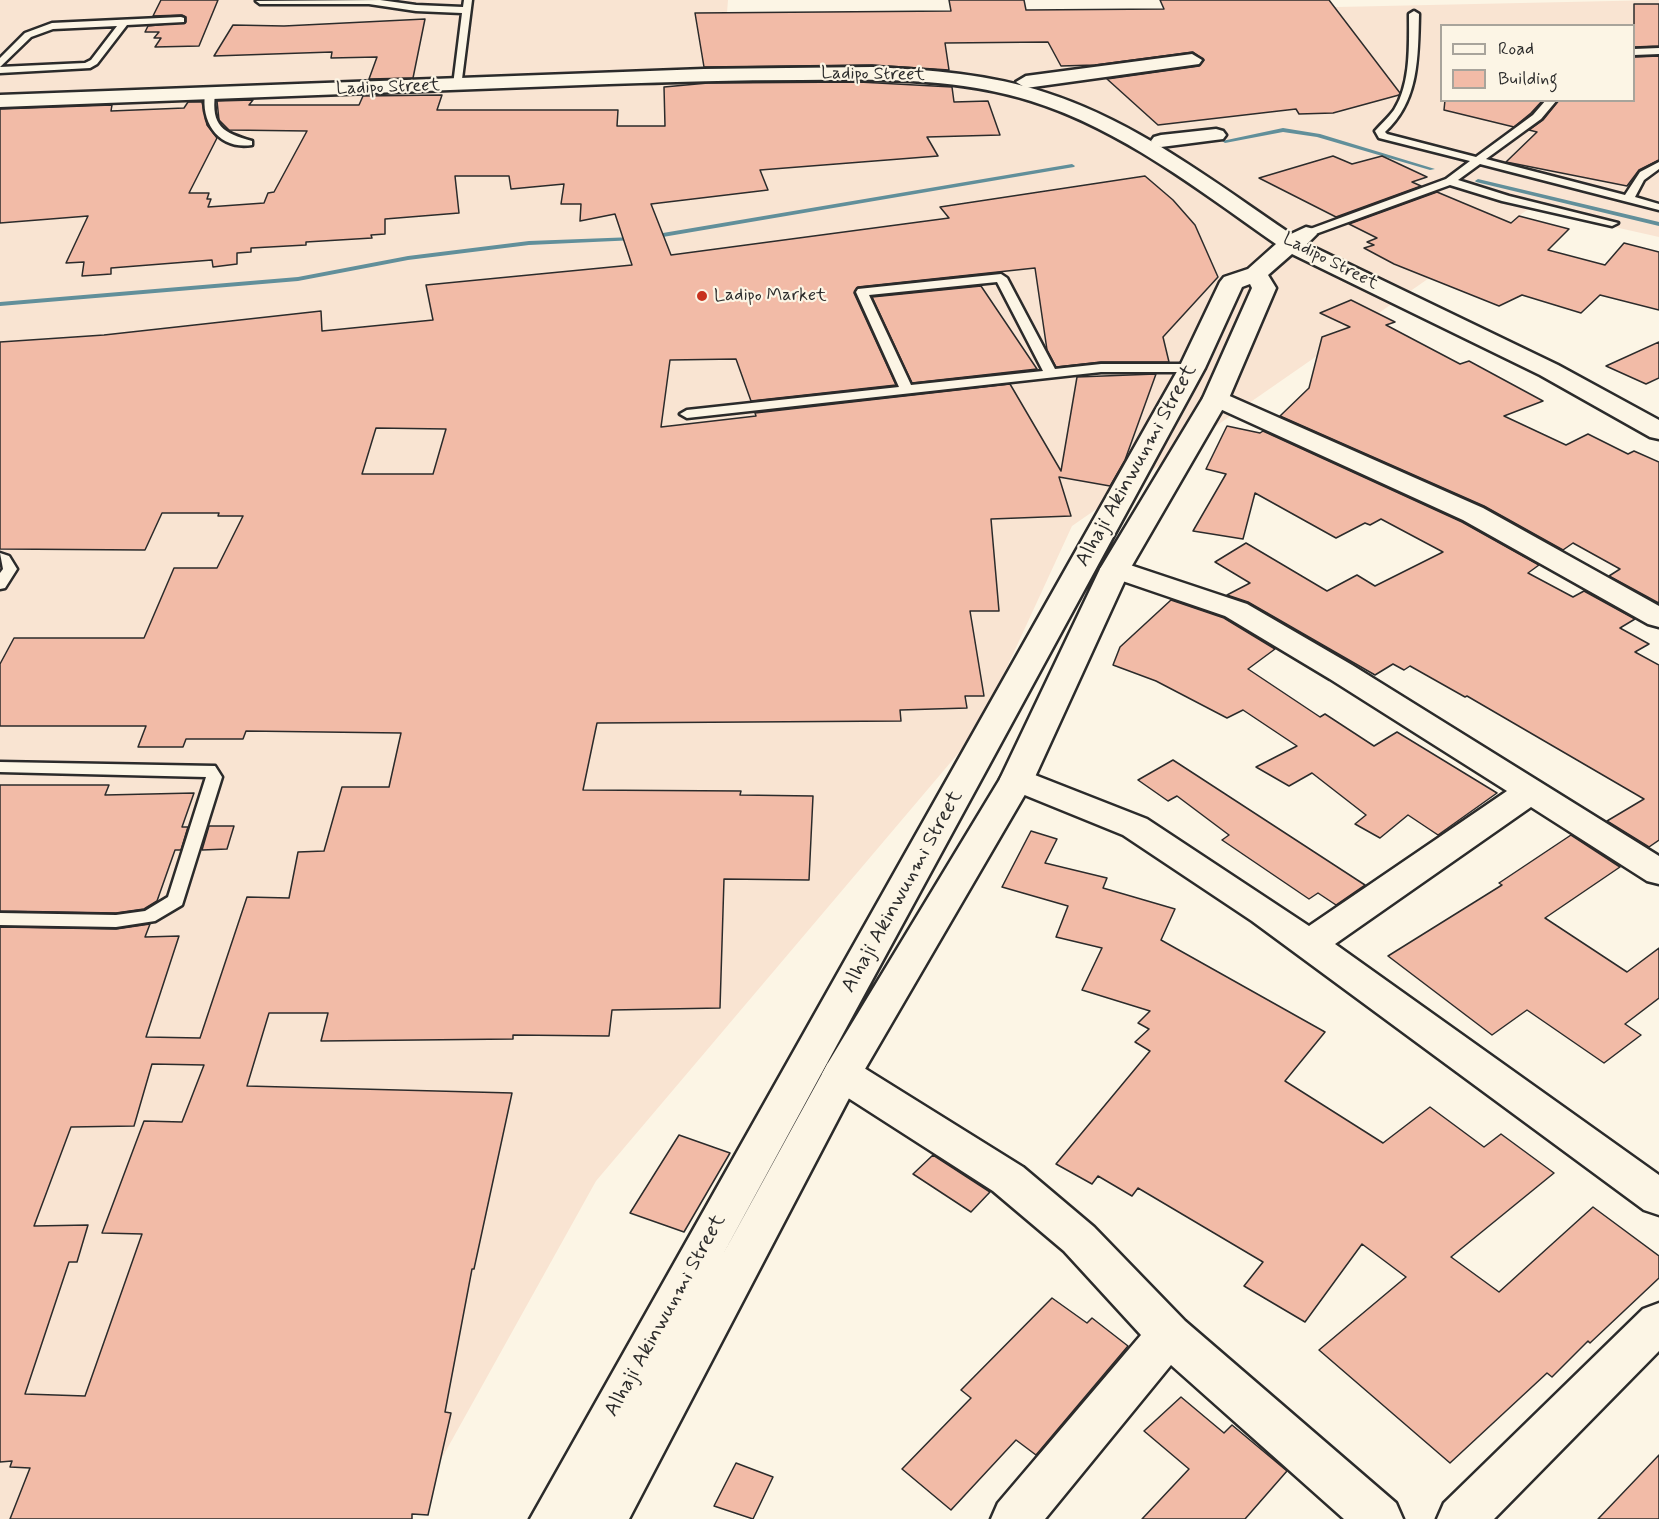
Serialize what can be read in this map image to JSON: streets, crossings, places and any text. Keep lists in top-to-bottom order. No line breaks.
{"streets":{"street":["Ladipo Street","Alhaji Akinwunmi Street"]},"crossings":[["Ladipo Street","Alhaji Akinwunmi Street"]],"places":["Ladipo Market"],"legend":["Road","Building"]}
